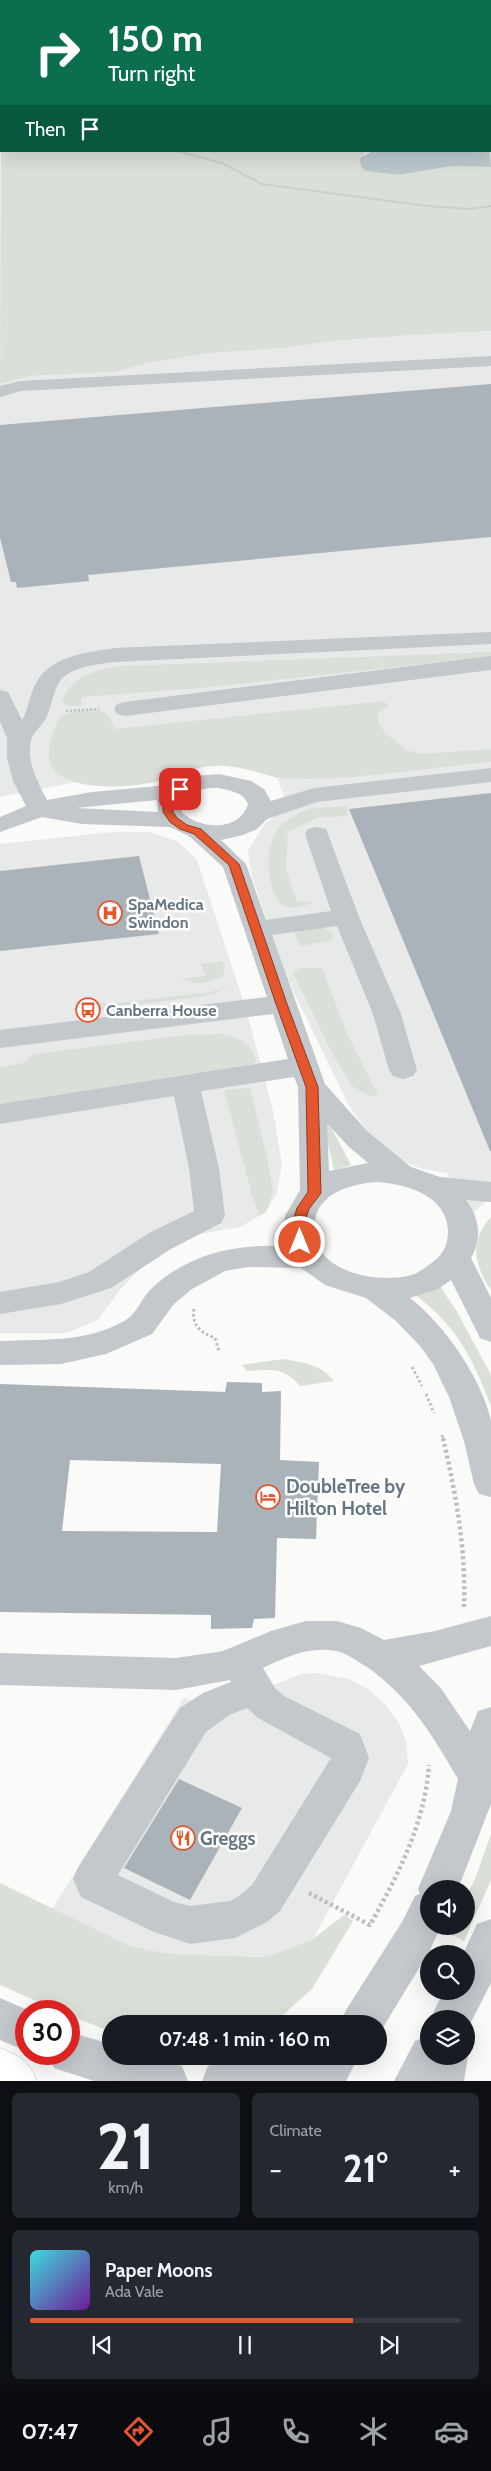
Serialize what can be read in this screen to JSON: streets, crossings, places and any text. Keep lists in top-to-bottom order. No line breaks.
{"places":{"hospital":["SpaMedica Swindon"],"bus stop":["Canberra House"],"hotel":["DoubleTree by Hilton Hotel"],"restaurant":["Greggs"]},"page":{"turn":["150 m","Turn right"],"then":"Then","limit":"30","trip":"07:48 · 1 min · 160 m","tile":[["21","km/h"],"Climate"],"heat":["−","21°","+"],"song":["Paper Moons","Ada Vale"],"tabs":"07:47"}}
